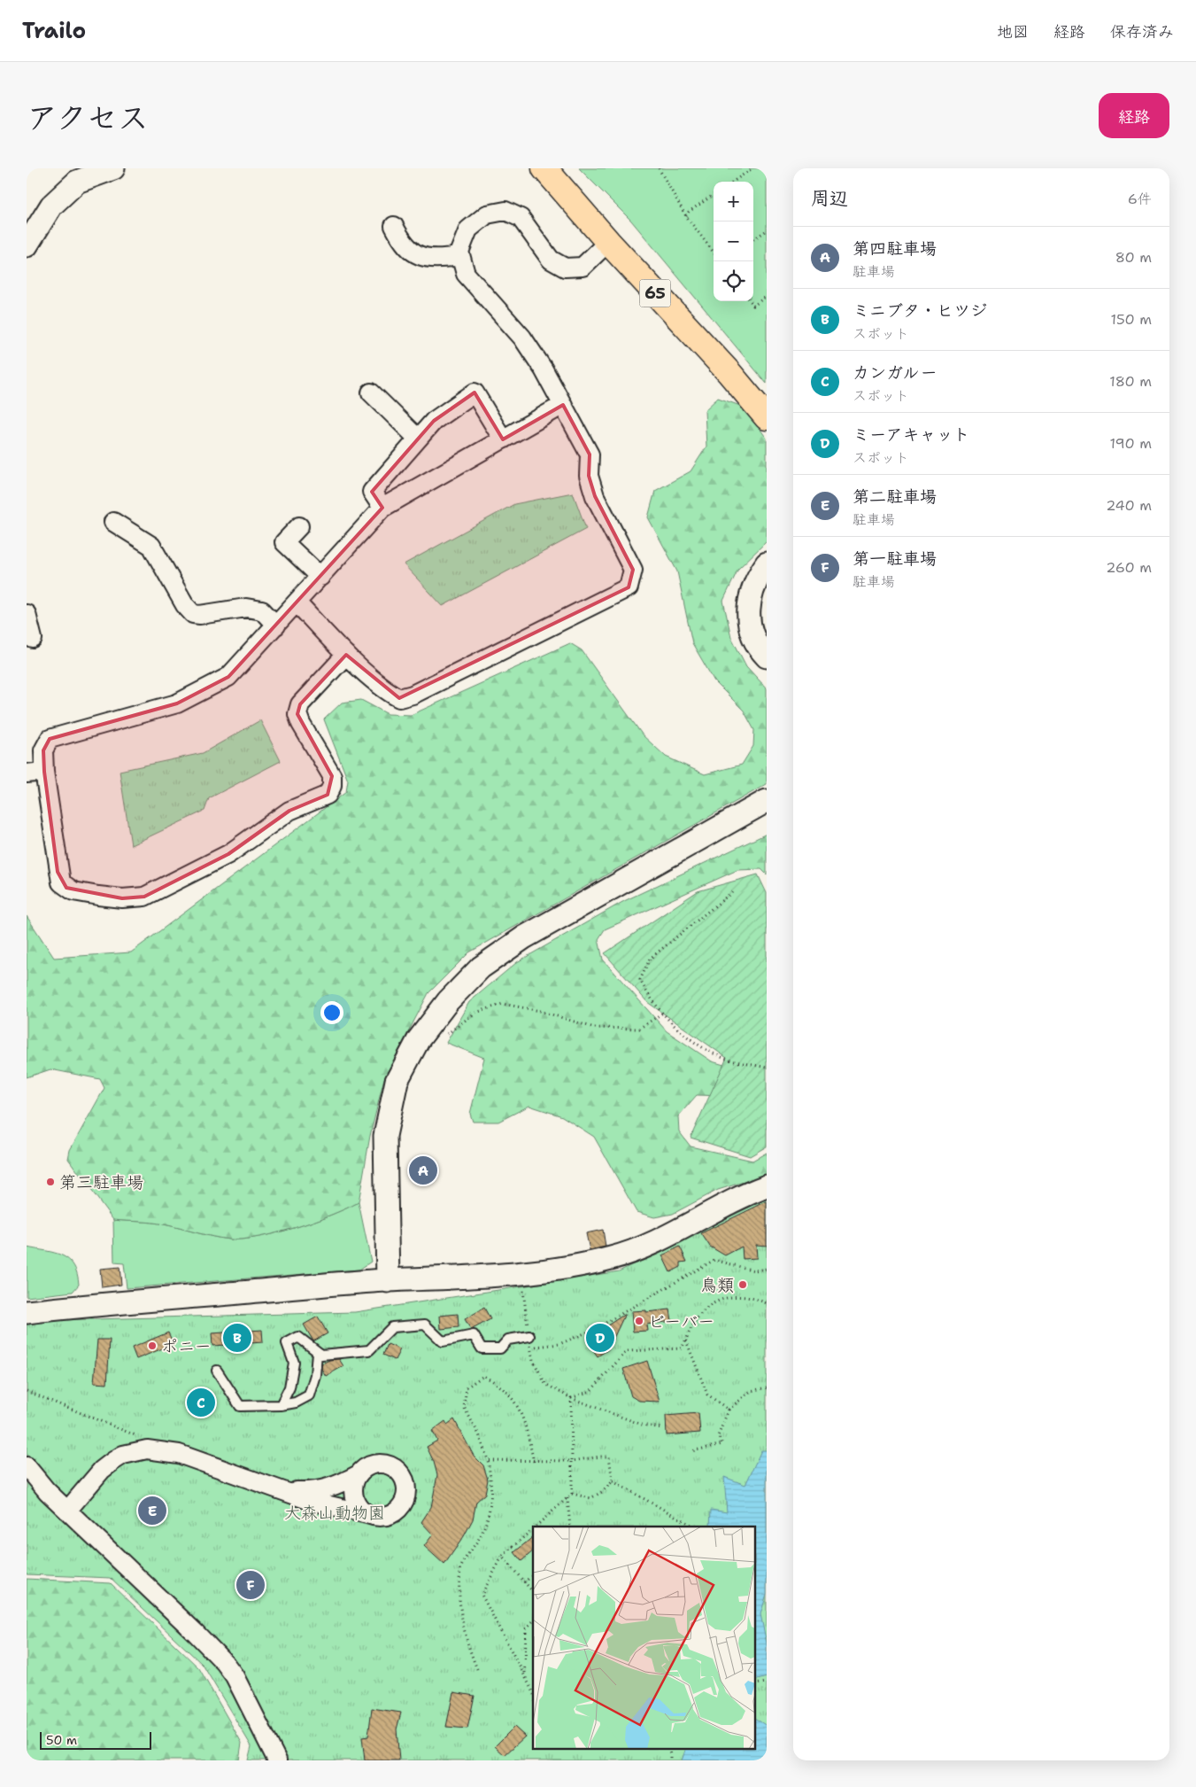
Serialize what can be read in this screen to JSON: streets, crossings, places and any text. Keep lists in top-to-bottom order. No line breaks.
{"streets":{"main road":["65"]},"parks":["大森山動物園"],"places":["第三駐車場","鳥類","ビーバー","ポニー"],"scale_bar":"50 m","page":{"header":"Trailo","nav":["地図","経路","保存済み"],"title":"アクセス","buttons":"経路","heading":["周辺","6件"],"map_buttons":["+","−"],"list":[{"mark":"A","name":"第四駐車場","note":"駐車場","value":"80 m"},{"mark":"B","name":"ミニブタ・ヒツジ","note":"スポット","value":"150 m"},{"mark":"C","name":"カンガルー","note":"スポット","value":"180 m"},{"mark":"D","name":"ミーアキャット","note":"スポット","value":"190 m"},{"mark":"E","name":"第二駐車場","note":"駐車場","value":"240 m"},{"mark":"F","name":"第一駐車場","note":"駐車場","value":"260 m"}],"pins":["A","B","D","C","E","F"],"scale":"50 m"}}
